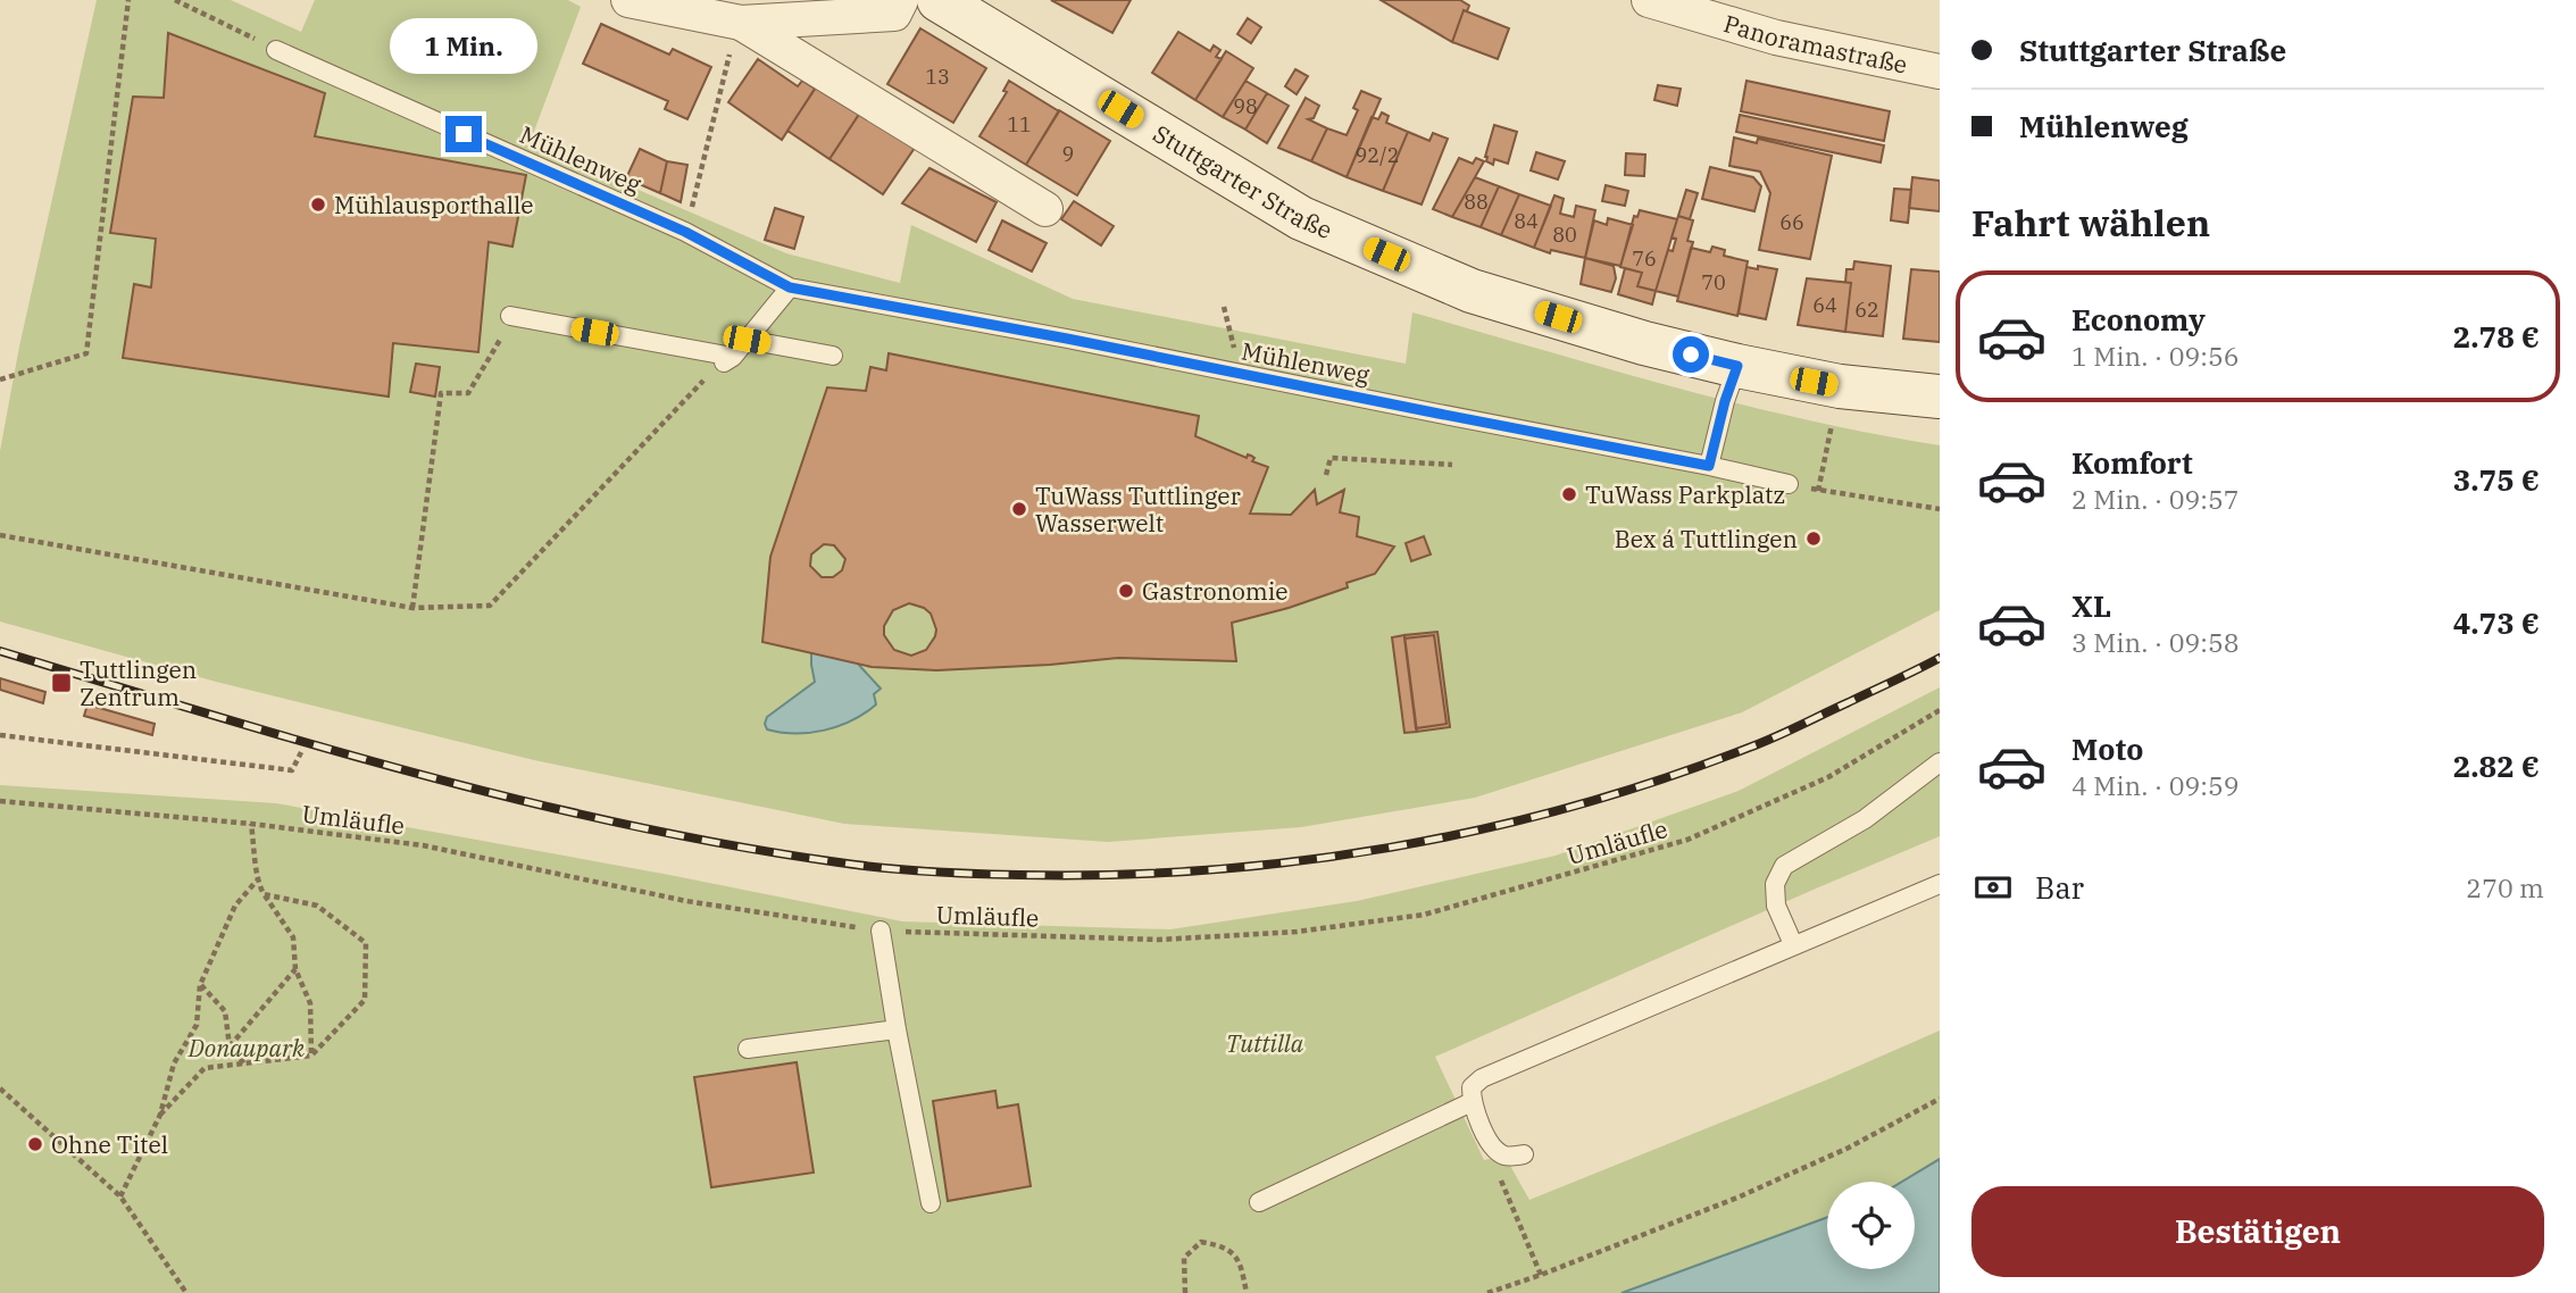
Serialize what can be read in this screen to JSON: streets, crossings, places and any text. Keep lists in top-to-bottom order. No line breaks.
{"streets":{"main road":["Stuttgarter Straße"],"street":["Panoramastraße"],"lane":["Mühlenweg"],"path":["Umläufle"]},"parks":["Tuttilla","Donaupark"],"places":{"other":["Mühlausporthalle","TuWass Parkplatz","TuWass Tuttlinger Wasserwelt","Bex á Tuttlingen","Gastronomie","Ohne Titel"],"transit":["Tuttlingen Zentrum"]},"house_numbers":["13","98","11","9","92/2","88","84","66","80","76","70","64","62"],"page":{"banner":["Stuttgarter Straße","Mühlenweg"],"bubble":"1 Min.","heading":"Fahrt wählen","list":[{"name":"Economy","note":"1 Min. · 09:56","value":"2.78 €"},{"name":"Komfort","note":"2 Min. · 09:57","value":"3.75 €"},{"name":"XL","note":"3 Min. · 09:58","value":"4.73 €"},{"name":"Moto","note":"4 Min. · 09:59","value":"2.82 €"}],"pay":["Bar","270 m"],"buttons":"Bestätigen"}}
